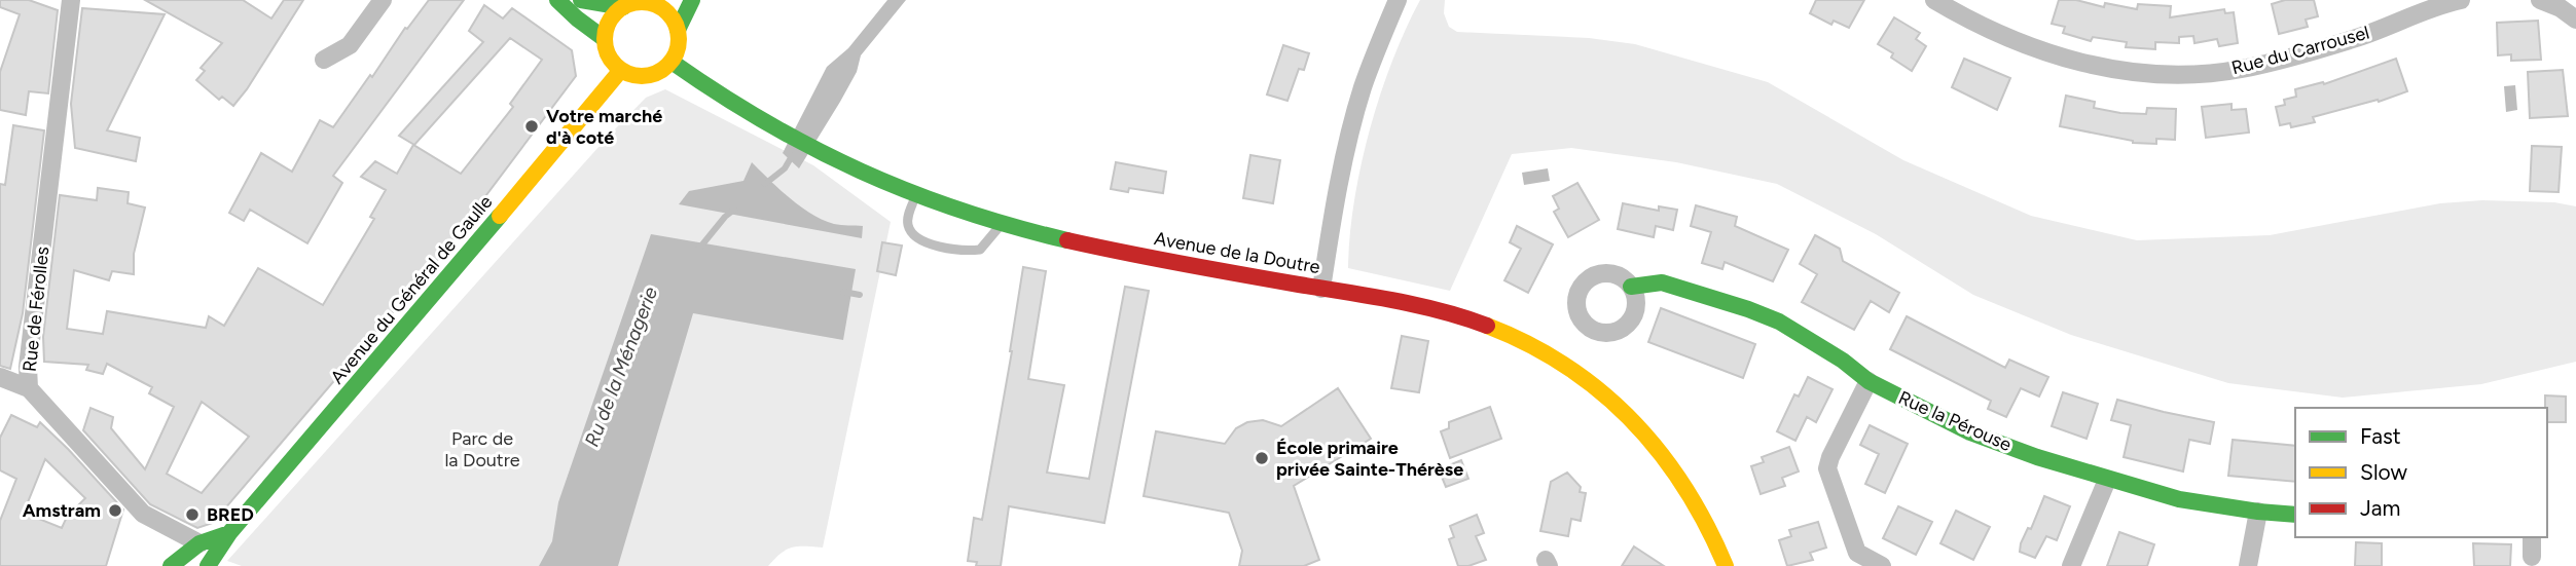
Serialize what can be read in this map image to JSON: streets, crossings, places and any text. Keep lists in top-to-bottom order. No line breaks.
{"streets":{"main road":["Avenue de la Doutre","Avenue du Général de Gaulle","Rue la Pérouse"],"street":["Rue du Carrousel","Rue de Férolles"]},"crossings":[["Avenue de la Doutre","Avenue du Général de Gaulle"]],"water":["Ru de la Ménagerie"],"parks":["Parc de la Doutre"],"places":["Votre marché d'à coté","École primaire privée Sainte-Thérèse","Amstram","BRED"],"legend":["Fast","Slow","Jam"]}
